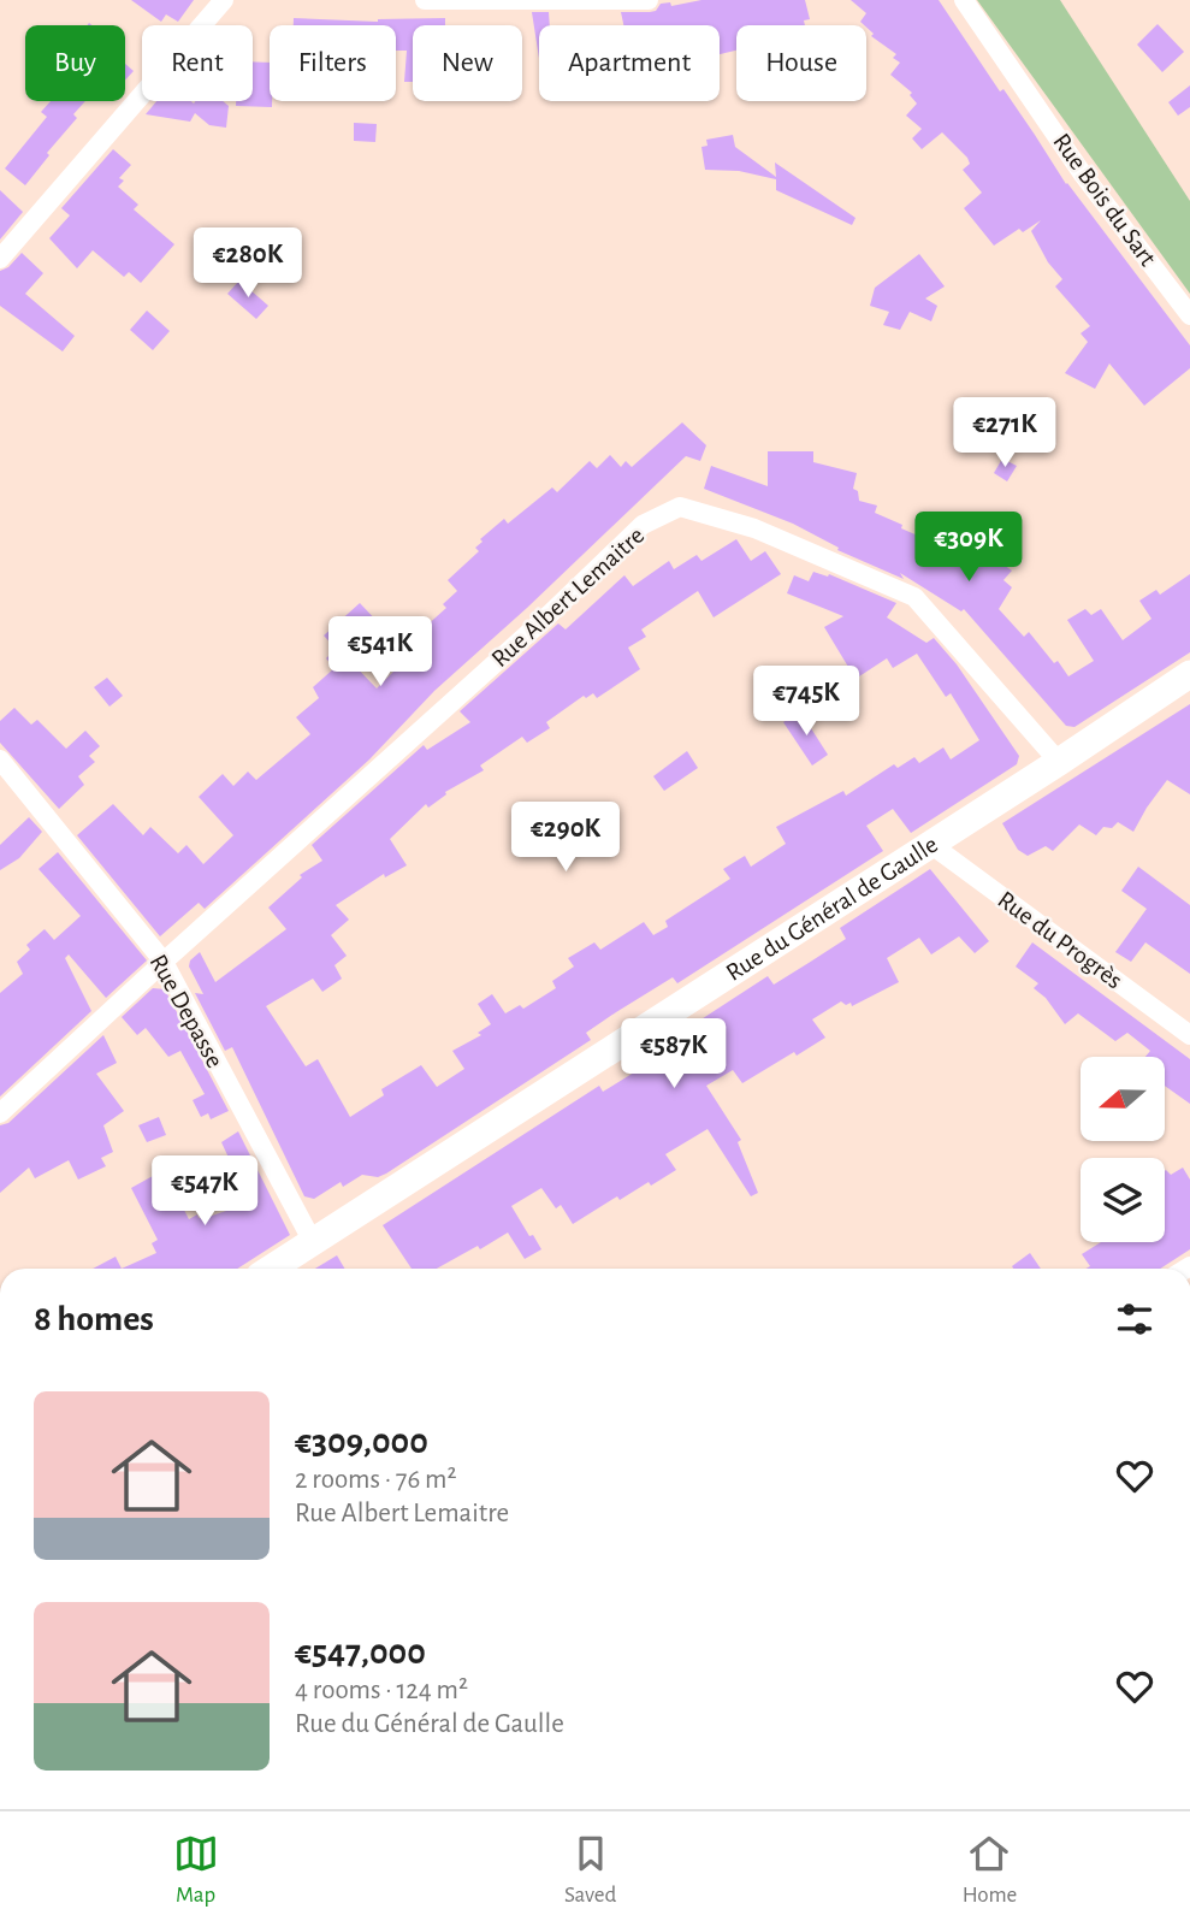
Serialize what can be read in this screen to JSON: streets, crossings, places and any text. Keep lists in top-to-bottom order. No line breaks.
{"streets":{"main road":["Rue du Général de Gaulle"],"street":["Rue Bois du Sart","Rue Albert Lemaitre","Rue du Progrès","Rue Depasse"]},"crossings":[["Rue Albert Lemaitre","Rue du Général de Gaulle"],["Rue Albert Lemaitre","Rue Depasse"],["Rue du Général de Gaulle","Rue du Progrès"],["Rue du Général de Gaulle","Rue Depasse"]],"north":"left","page":{"chip":["Buy","Rent","Filters","New","Apartment","House"],"price":["€280K","€271K","€309K","€541K","€745K","€290K","€587K","€547K"],"heading":"8 homes","list":[{"name":"€309,000","note":"2 rooms · 76 m² · Rue Albert Lemaitre"},{"name":"€547,000","note":"4 rooms · 124 m² · Rue du Général de Gaulle"}],"tabs":["Map","Saved","Home"]}}
